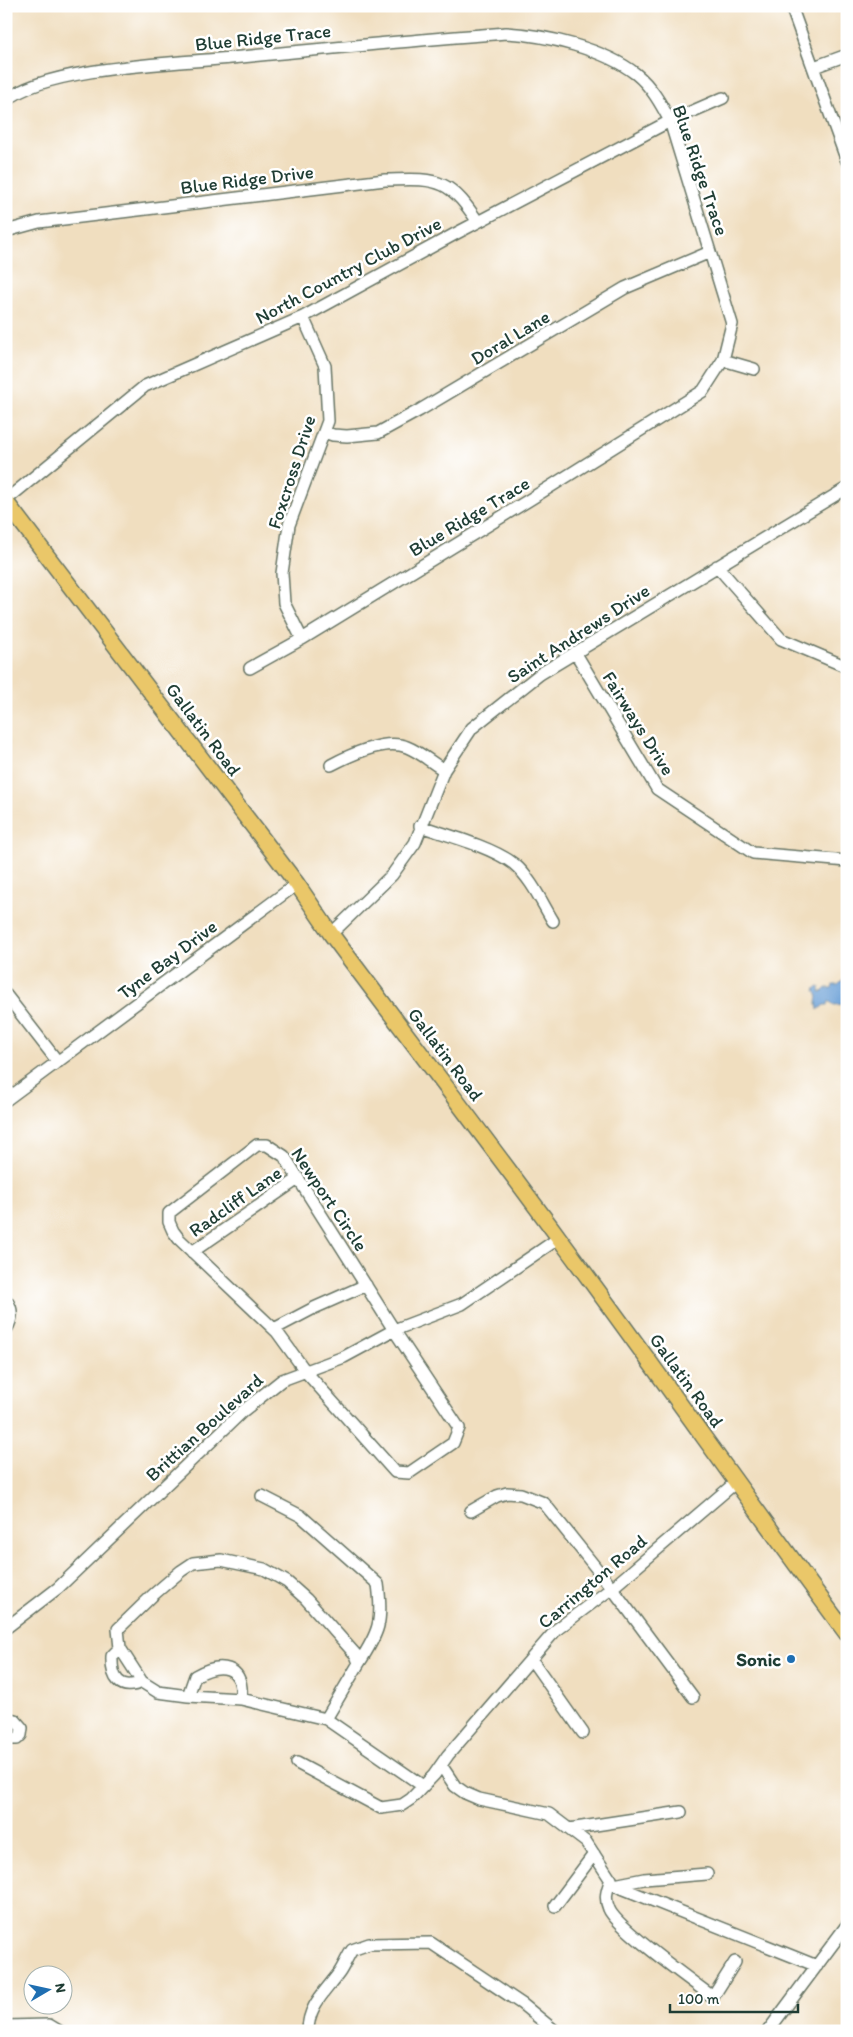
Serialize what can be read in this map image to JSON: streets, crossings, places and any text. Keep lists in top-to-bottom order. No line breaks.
{"streets":{"main road":["Gallatin Road"],"street":["Blue Ridge Trace","Blue Ridge Drive","North Country Club Drive","Doral Lane","Foxcross Drive","Saint Andrews Drive","Fairways Drive","Tyne Bay Drive","Newport Circle","Radcliff Lane","Brittian Boulevard","Carrington Road"]},"crossings":[["Blue Ridge Trace","North Country Club Drive"],["Blue Ridge Trace","Doral Lane"],["Blue Ridge Trace","Foxcross Drive"],["Blue Ridge Drive","North Country Club Drive"],["North Country Club Drive","Foxcross Drive"],["North Country Club Drive","Gallatin Road"],["Doral Lane","Foxcross Drive"],["Saint Andrews Drive","Fairways Drive"],["Saint Andrews Drive","Gallatin Road"],["Gallatin Road","Tyne Bay Drive"],["Gallatin Road","Brittian Boulevard"],["Gallatin Road","Carrington Road"],["Newport Circle","Radcliff Lane"],["Newport Circle","Brittian Boulevard"]],"places":["Sonic"],"scale_bar":"100 m","north":"right"}
